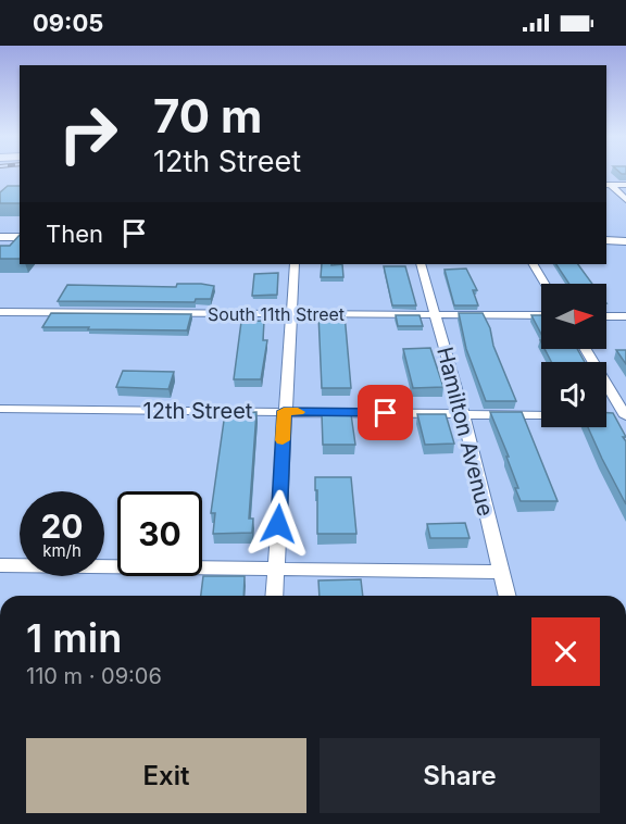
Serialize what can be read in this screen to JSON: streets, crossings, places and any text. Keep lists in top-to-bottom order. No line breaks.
{"streets":{"street":["South 11th Street","12th Street","Hamilton Avenue"]},"crossings":[["South 11th Street","Hamilton Avenue"],["12th Street","Hamilton Avenue"]],"north":"right","page":{"status":"09:05","turn":["70 m","12th Street"],"then":"Then","speed":"20 km/h","limit":"30","heading":["1 min","110 m · 09:06"],"buttons":["Exit","Share"]}}
